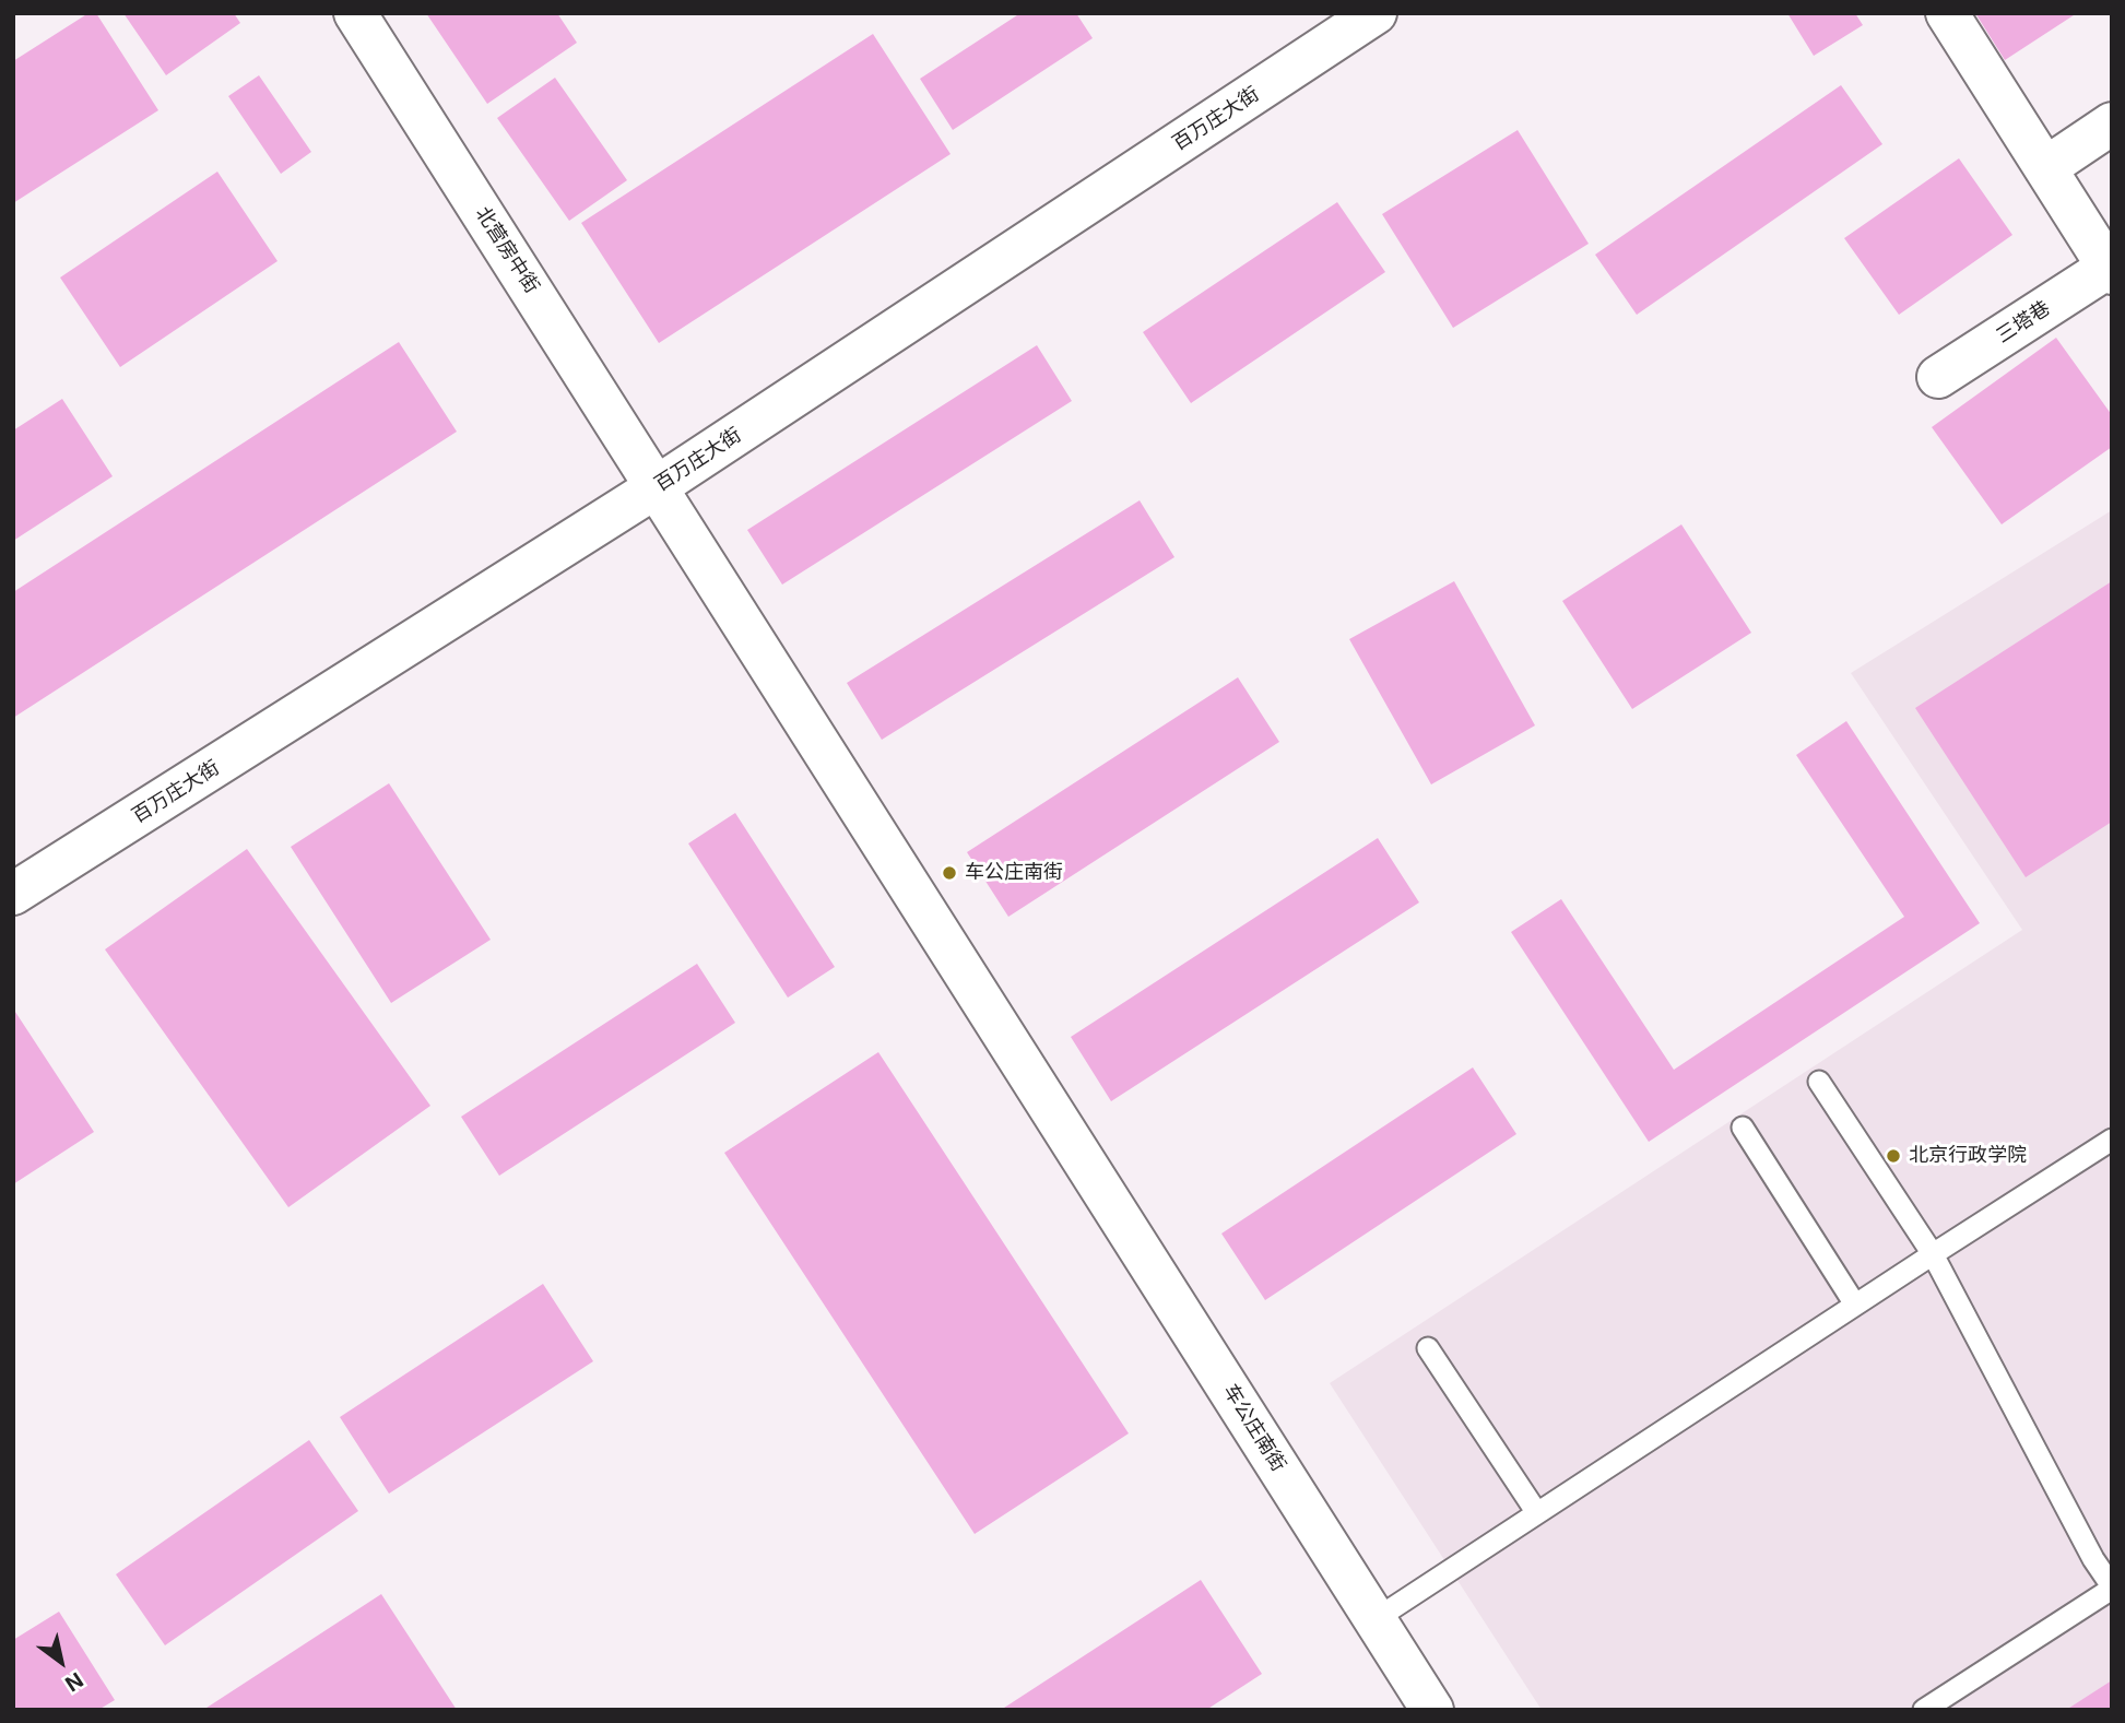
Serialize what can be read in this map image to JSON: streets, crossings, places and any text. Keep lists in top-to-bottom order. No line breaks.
{"streets":{"street":["百万庄大街","北营房中街","三塔巷","车公庄南街"]},"crossings":[["百万庄大街","北营房中街"],["百万庄大街","车公庄南街"],["北营房中街","车公庄南街"]],"places":["车公庄南街","北京行政学院"],"north":"bottom right"}
